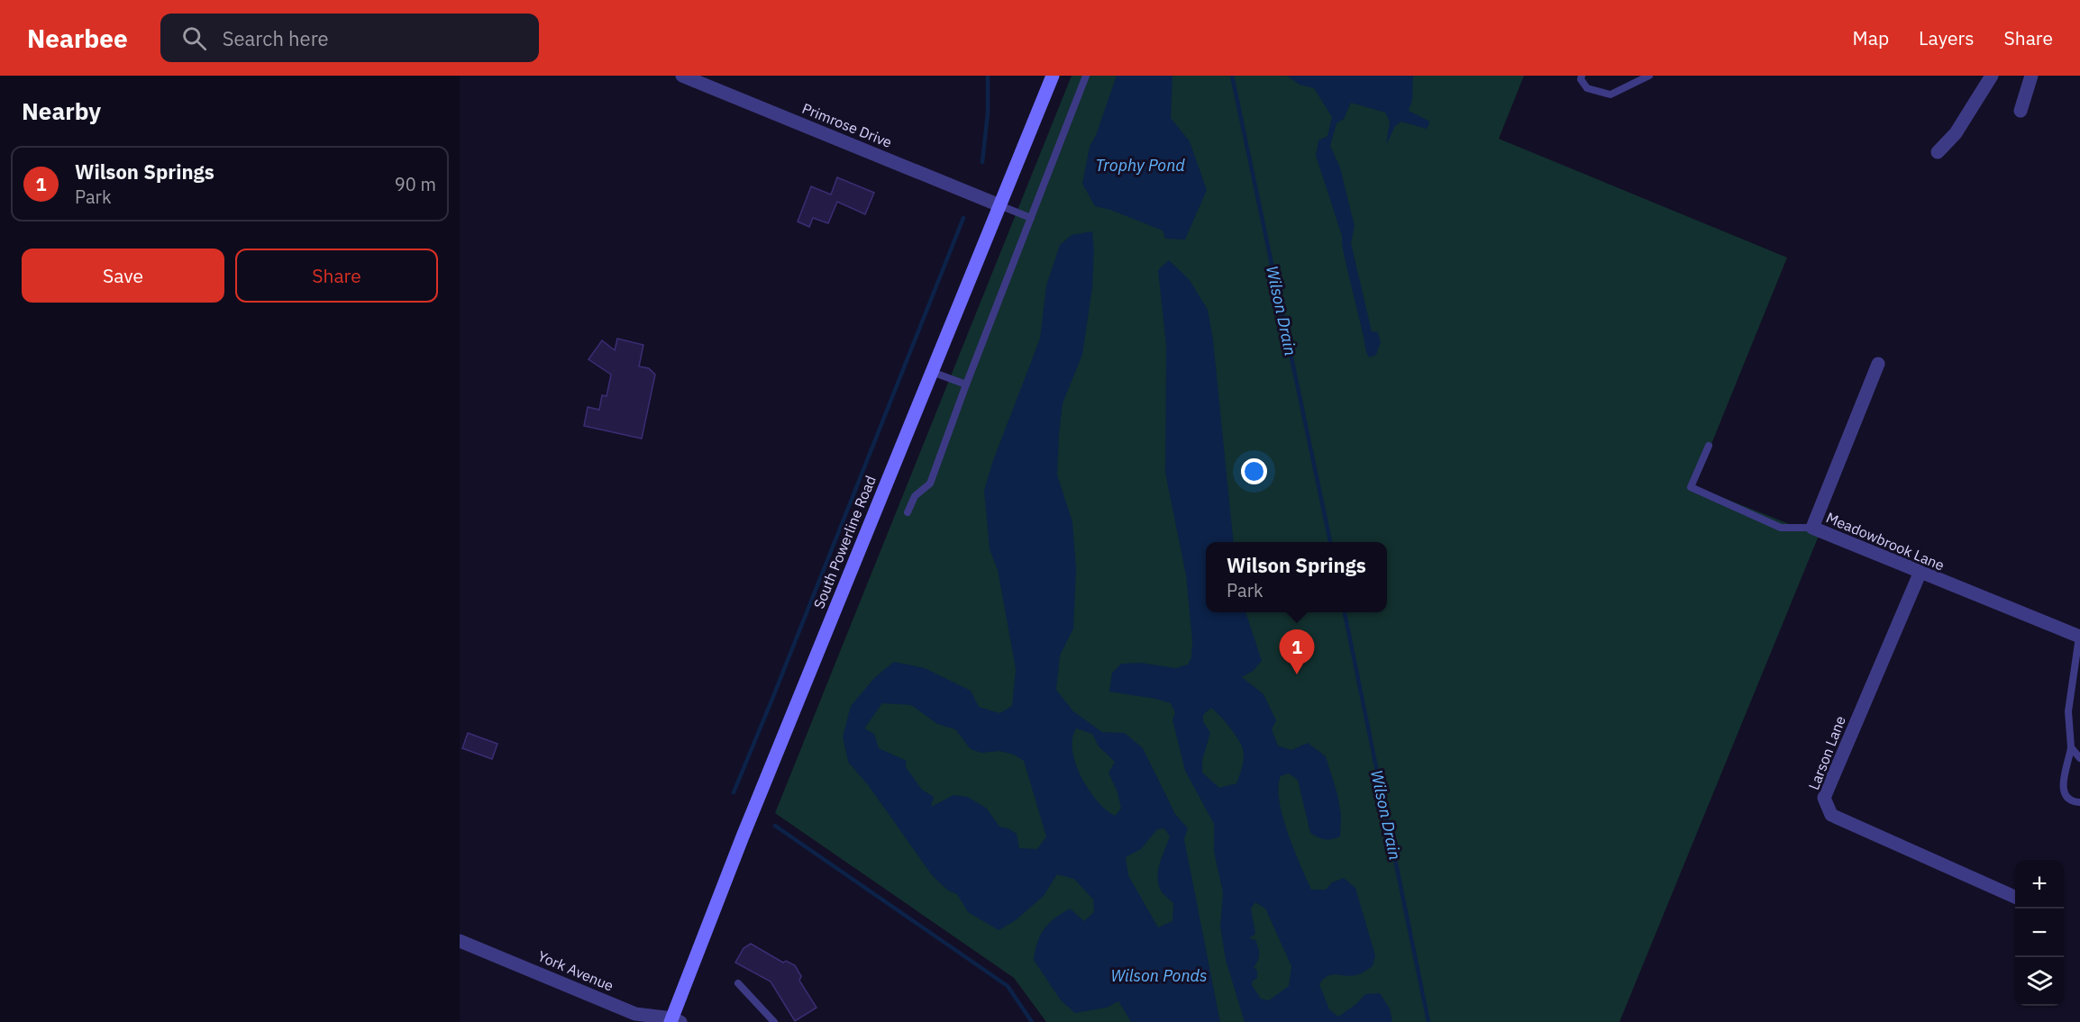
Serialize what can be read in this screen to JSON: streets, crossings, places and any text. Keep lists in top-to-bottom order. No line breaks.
{"streets":{"street":["Primrose Drive","Meadowbrook Lane","South Powerline Road","Larson Lane","York Avenue"]},"crossings":[["Primrose Drive","South Powerline Road"],["Meadowbrook Lane","Larson Lane"],["South Powerline Road","York Avenue"]],"water":["Trophy Pond","Wilson Drain","Wilson Ponds"],"page":{"header":"Nearbee","search":"Search here","nav":["Map","Layers","Share"],"heading":"Nearby","list":[{"mark":"1","name":"Wilson Springs","note":"Park","value":"90 m"}],"buttons":["Save","Share"],"popup":["Wilson Springs","Park"],"pins":"1","map_buttons":["+","−"]}}
